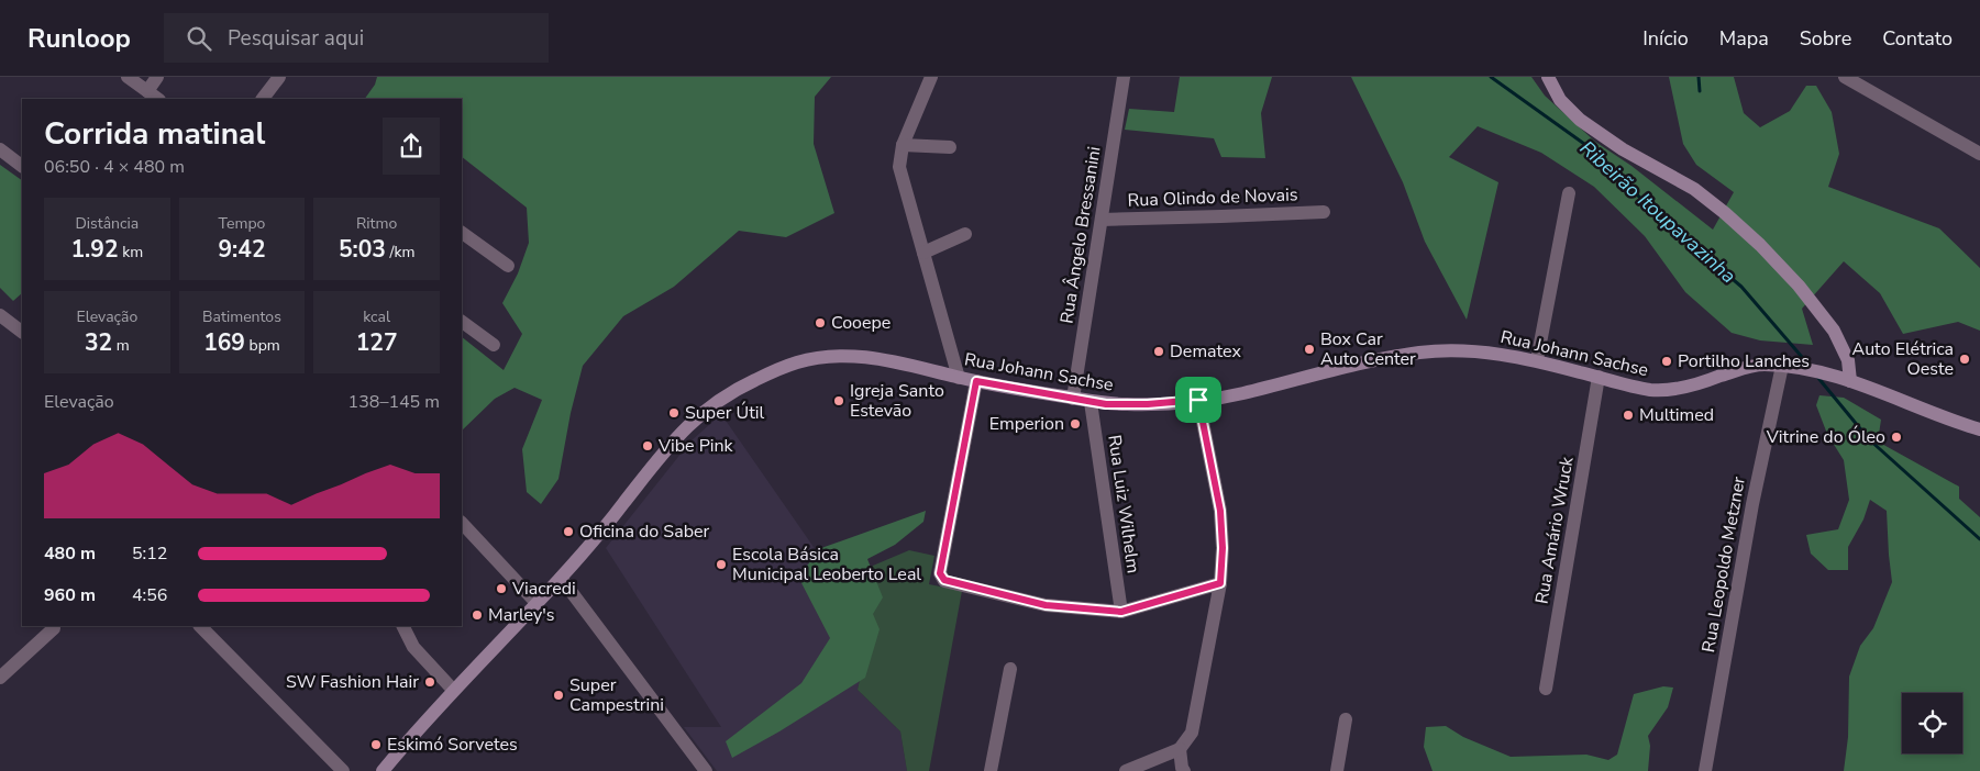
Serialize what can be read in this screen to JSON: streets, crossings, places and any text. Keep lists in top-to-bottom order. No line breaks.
{"streets":{"street":["Rua Olindo de Novais","Rua Ângelo Bressanini","Rua Johann Sachse","Rua Luiz Wilhelm","Rua Amário Wruck","Rua Leopoldo Metzner"]},"crossings":[["Rua Olindo de Novais","Rua Ângelo Bressanini"],["Rua Ângelo Bressanini","Rua Johann Sachse"],["Rua Johann Sachse","Rua Luiz Wilhelm"],["Rua Johann Sachse","Rua Amário Wruck"],["Rua Johann Sachse","Rua Leopoldo Metzner"]],"water":["Ribeirão Itoupavazinha"],"places":["Cooepe","Box Car Auto Center","Dematex","Auto Elétrica Oeste","Portilho Lanches","Igreja Santo Estevão","Super Útil","Multimed","Emperion","Vitrine do Óleo","Vibe Pink","Oficina do Saber","Escola Básica Municipal Leoberto Leal","Viacredi","Marley's","SW Fashion Hair","Super Campestrini","Eskimó Sorvetes"],"page":{"header":"Runloop","search":"Pesquisar aqui","nav":["Início","Mapa","Sobre","Contato"],"heading":["Corrida matinal","06:50 · 4 × 480 m"],"stats":[["Distância","1.92 km"],["Tempo","9:42"],["Ritmo","5:03 /km"],["Elevação","32 m"],["Batimentos","169 bpm"],["kcal","127"]],"chart":["Elevação","138–145 m"],"list":[{"name":"480 m","note":"5:12"},{"name":"960 m","note":"4:56"}]}}
